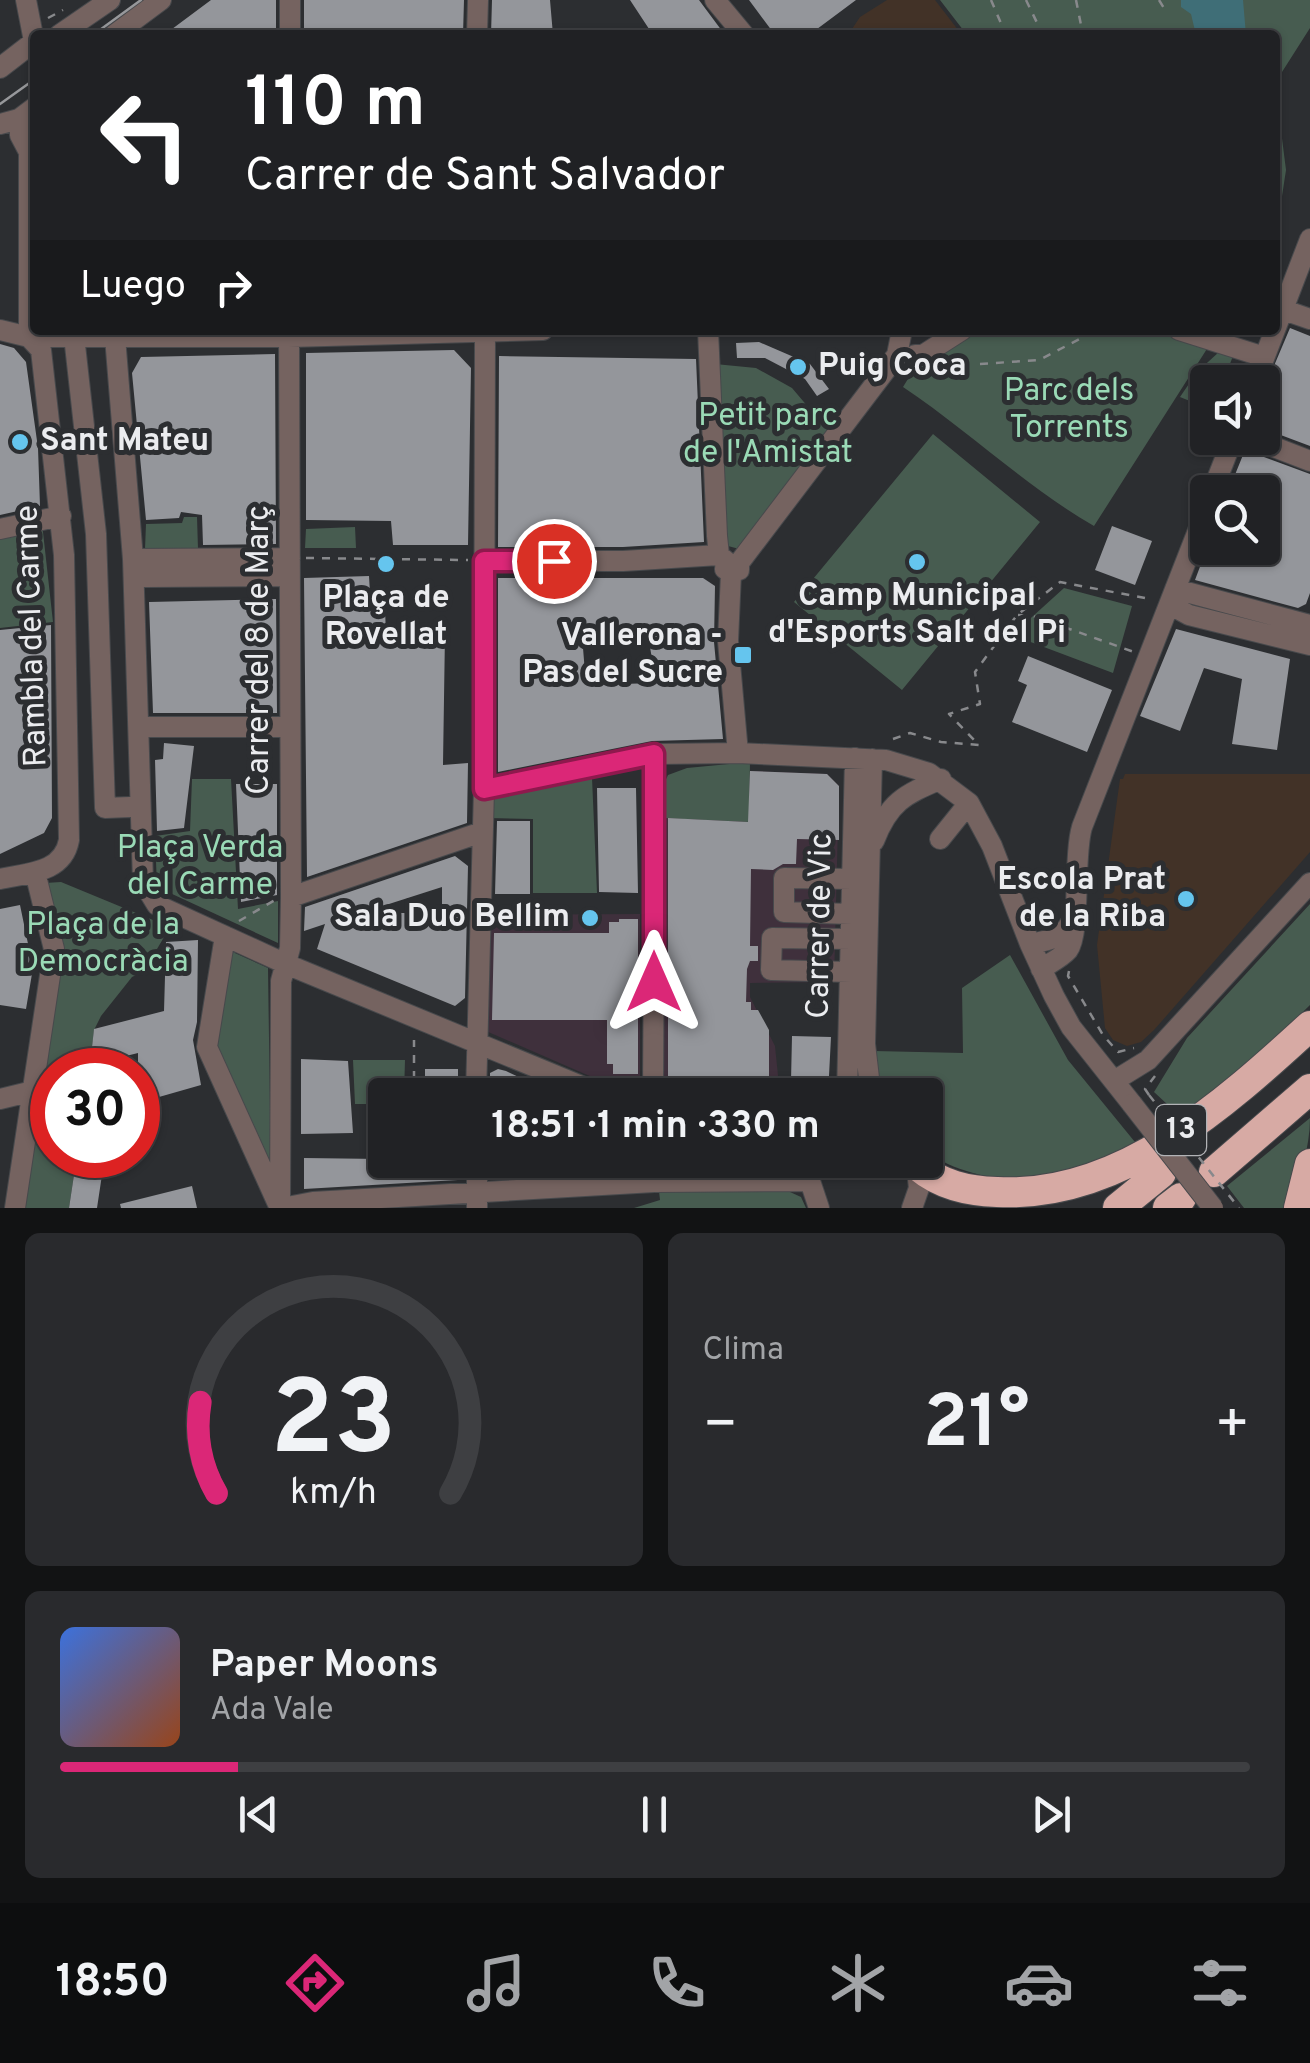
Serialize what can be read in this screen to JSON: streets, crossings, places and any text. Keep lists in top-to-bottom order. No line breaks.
{"streets":{"highway":["13"],"street":["Rambla del Carme","Carrer del 8 de Març","Carrer de Vic"]},"crossings":[["Rambla del Carme","Carrer del 8 de Març"]],"parks":["Parc dels Torrents","Petit parc de l'Amistat","Plaça Verda del Carme","Plaça de la Democràcia"],"places":{"other":["Puig Coca","Sant Mateu","Camp Municipal d'Esports Salt del Pi","Plaça de Rovellat","Escola Prat de la Riba","Sala Duo Bellim"],"transit":["Vallerona - Pas del Sucre"]},"page":{"turn":["110 m","Carrer de Sant Salvador"],"then":"Luego","limit":"30","trip":"18:51 · 1 min · 330 m","tile":"Clima","heat":["−","21°","+"],"song":["Paper Moons","Ada Vale"],"tabs":"18:50","gauge":["23","km/h"]}}
